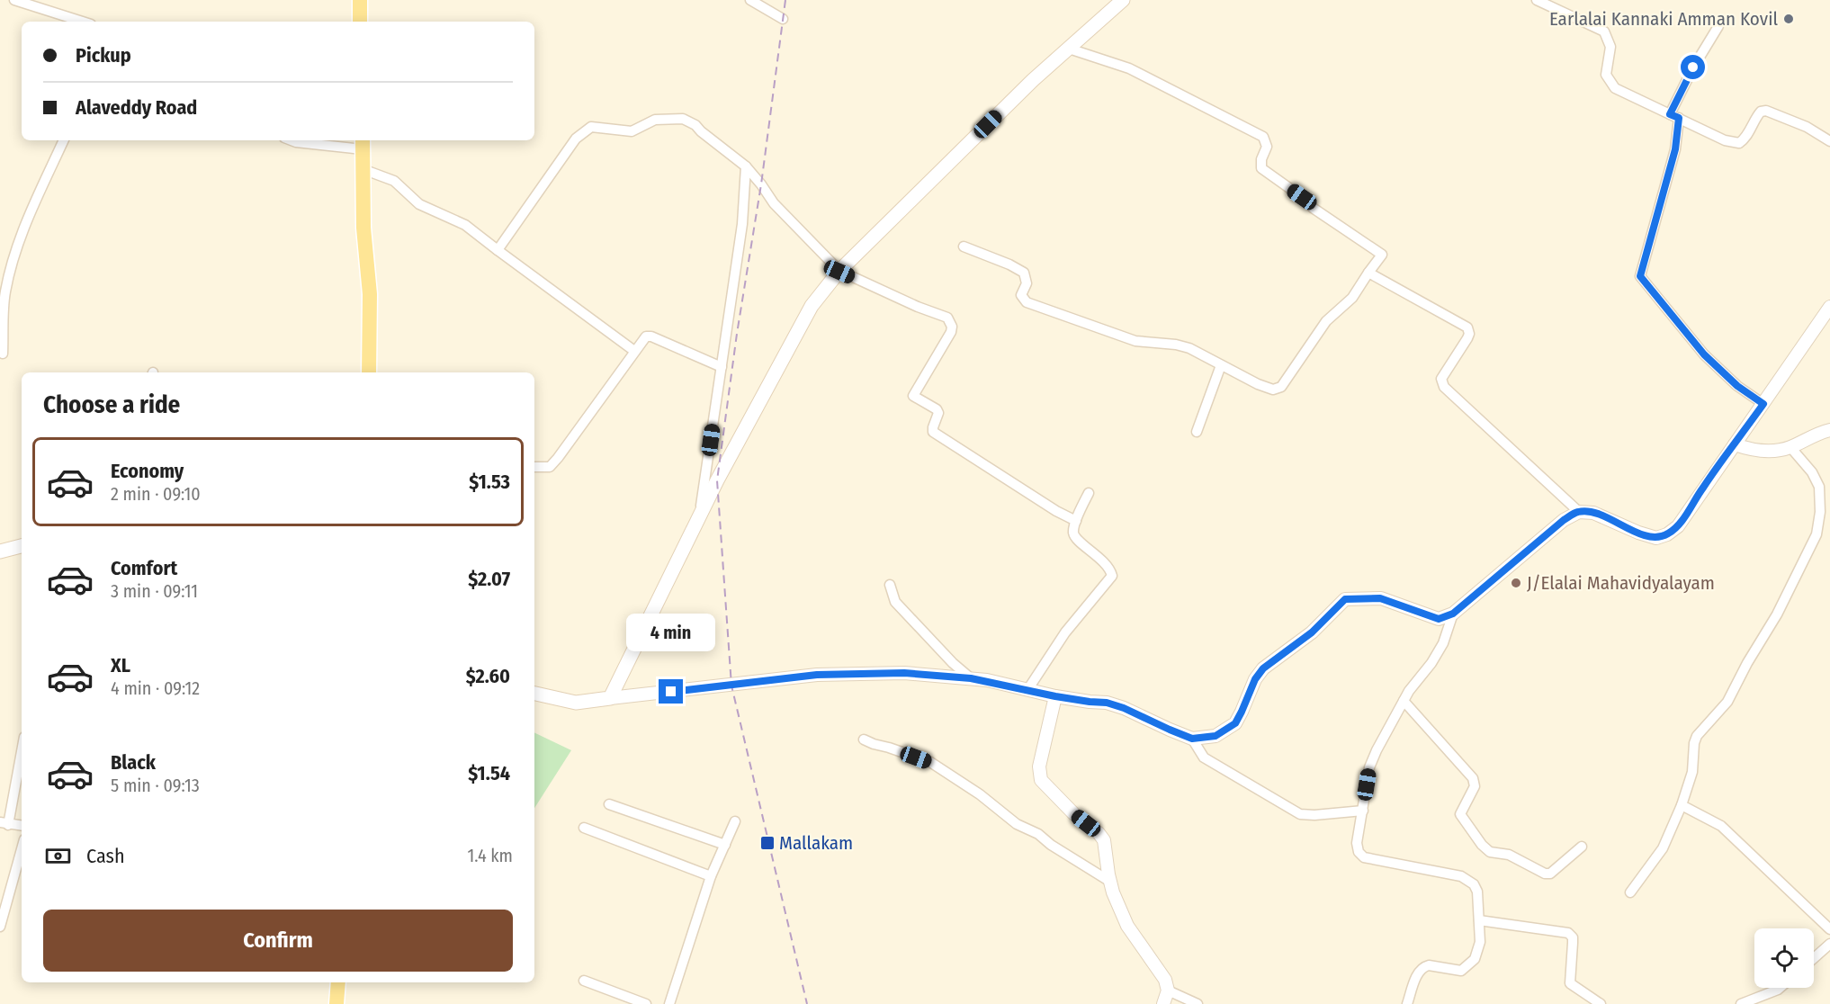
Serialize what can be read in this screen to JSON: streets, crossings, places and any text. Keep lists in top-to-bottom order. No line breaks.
{"places":{"other":["Earlalai Kannaki Amman Kovil","J/Elalai Mahavidyalayam"],"transit":["Mallakam"]},"page":{"banner":["Pickup","Alaveddy Road"],"heading":"Choose a ride","list":[{"name":"Economy","note":"2 min · 09:10","value":"$1.53"},{"name":"Comfort","note":"3 min · 09:11","value":"$2.07"},{"name":"XL","note":"4 min · 09:12","value":"$2.60"},{"name":"Black","note":"5 min · 09:13","value":"$1.54"}],"bubble":"4 min","pay":["Cash","1.4 km"],"buttons":"Confirm"}}
